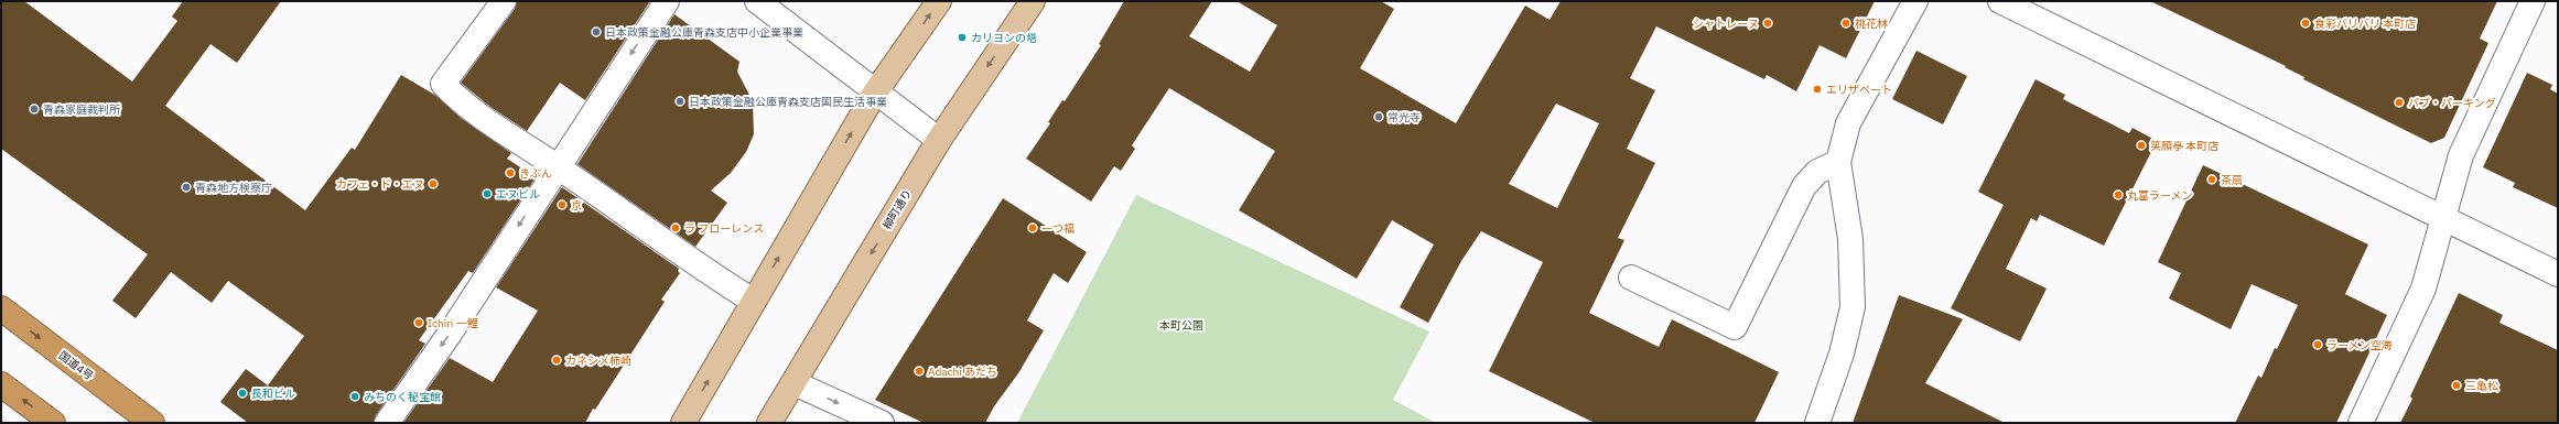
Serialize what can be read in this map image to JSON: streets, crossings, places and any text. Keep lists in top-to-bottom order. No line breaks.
{"streets":{"highway":["国道4号"],"main road":["柳町通り"]},"parks":["本町公園"],"places":["シャトレーヌ","桃花林","食彩バリバリ 本町店","日本政策金融公庫青森支店中小企業事業","カリヨンの塔","エリザベート","日本政策金融公庫青森支店国民生活事業","パブ・パーキング","青森家庭裁判所","常光寺","笑顔亭 本町店","きぶん","茶扇","カフェ・ド・エヌ","青森地方検察庁","エヌビル","丸富ラーメン","京","ラ フローレンス","一つ福","Ichiri 一鯉","ラーメン空海","カネシメ柿崎","Adachi あだち","三亀松","長和ビル","みちのく秘宝館"]}
